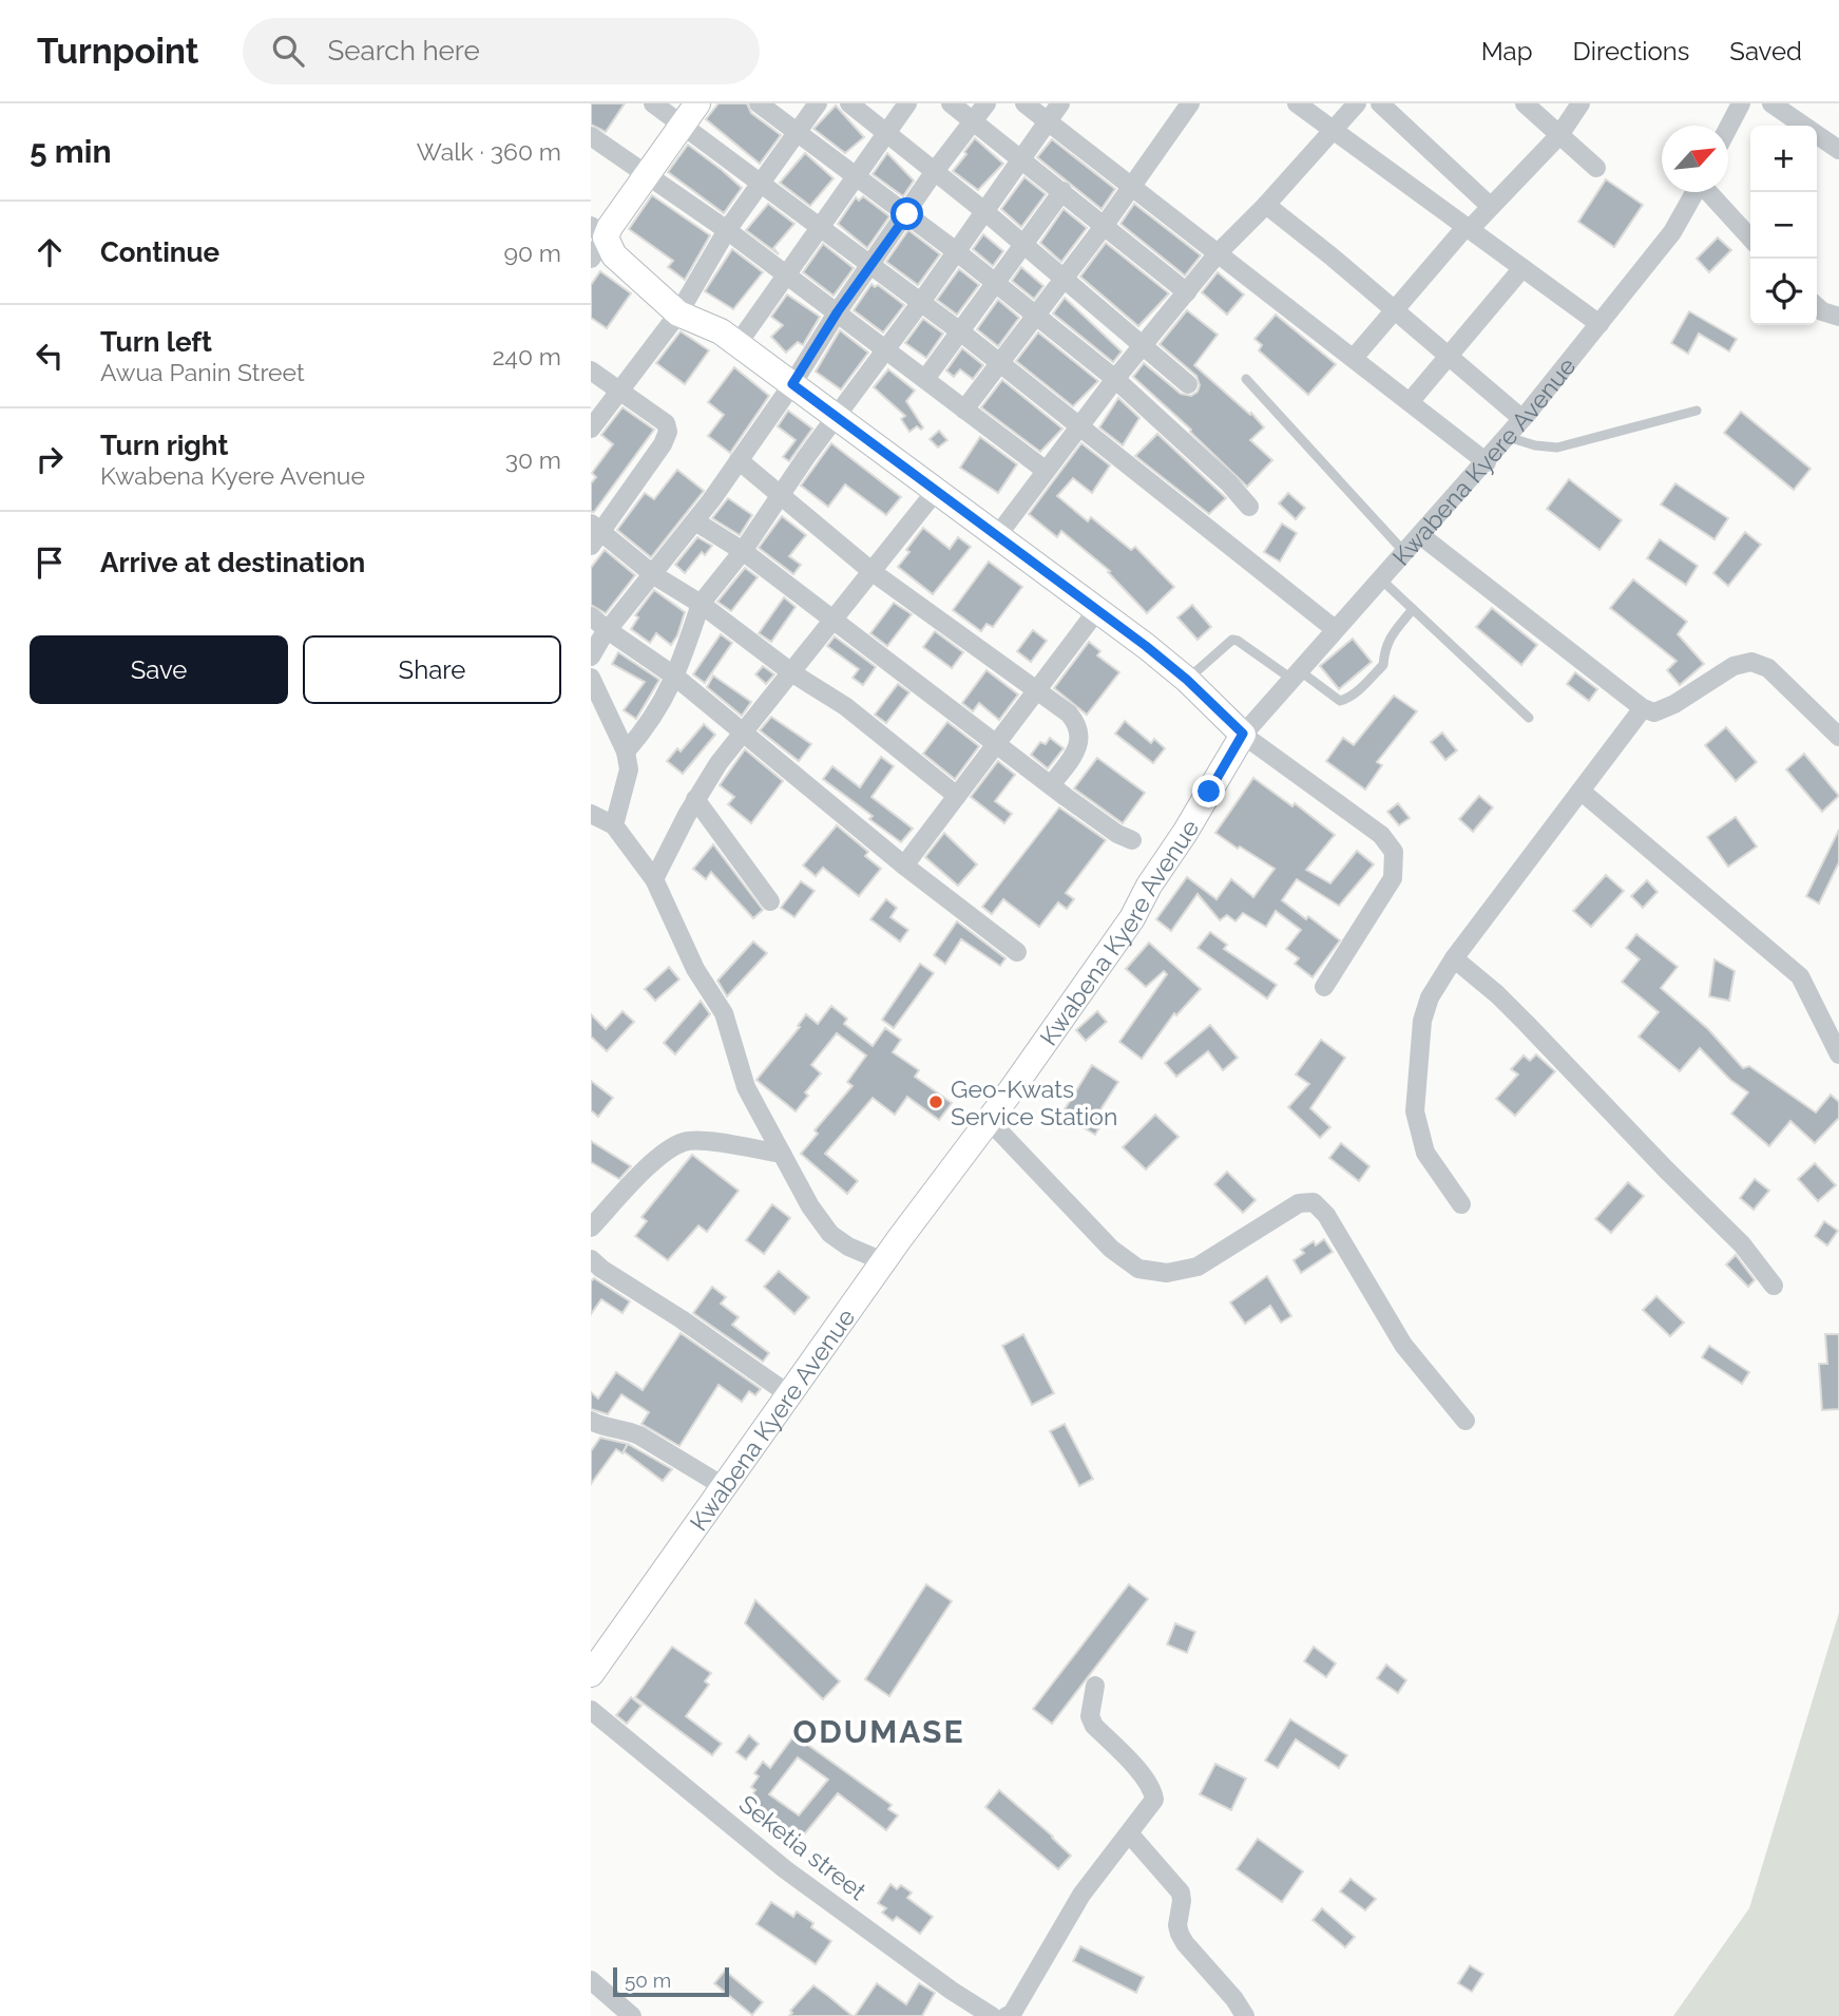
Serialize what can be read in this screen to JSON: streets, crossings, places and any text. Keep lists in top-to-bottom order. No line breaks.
{"streets":{"main road":["Kwabena Kyere Avenue"],"street":["Seketia street"]},"districts":["ODUMASE"],"places":["Geo-Kwats Service Station"],"scale_bar":"50 m","north":"top right","page":{"header":"Turnpoint","search":"Search here","nav":["Map","Directions","Saved"],"heading":["5 min","Walk · 360 m"],"map_buttons":["+","−"],"list":[["Continue","90 m"],["Turn left","Awua Panin Street","240 m"],["Turn right","Kwabena Kyere Avenue","30 m"],"Arrive at destination"],"buttons":["Save","Share"],"scale":"50 m"}}
